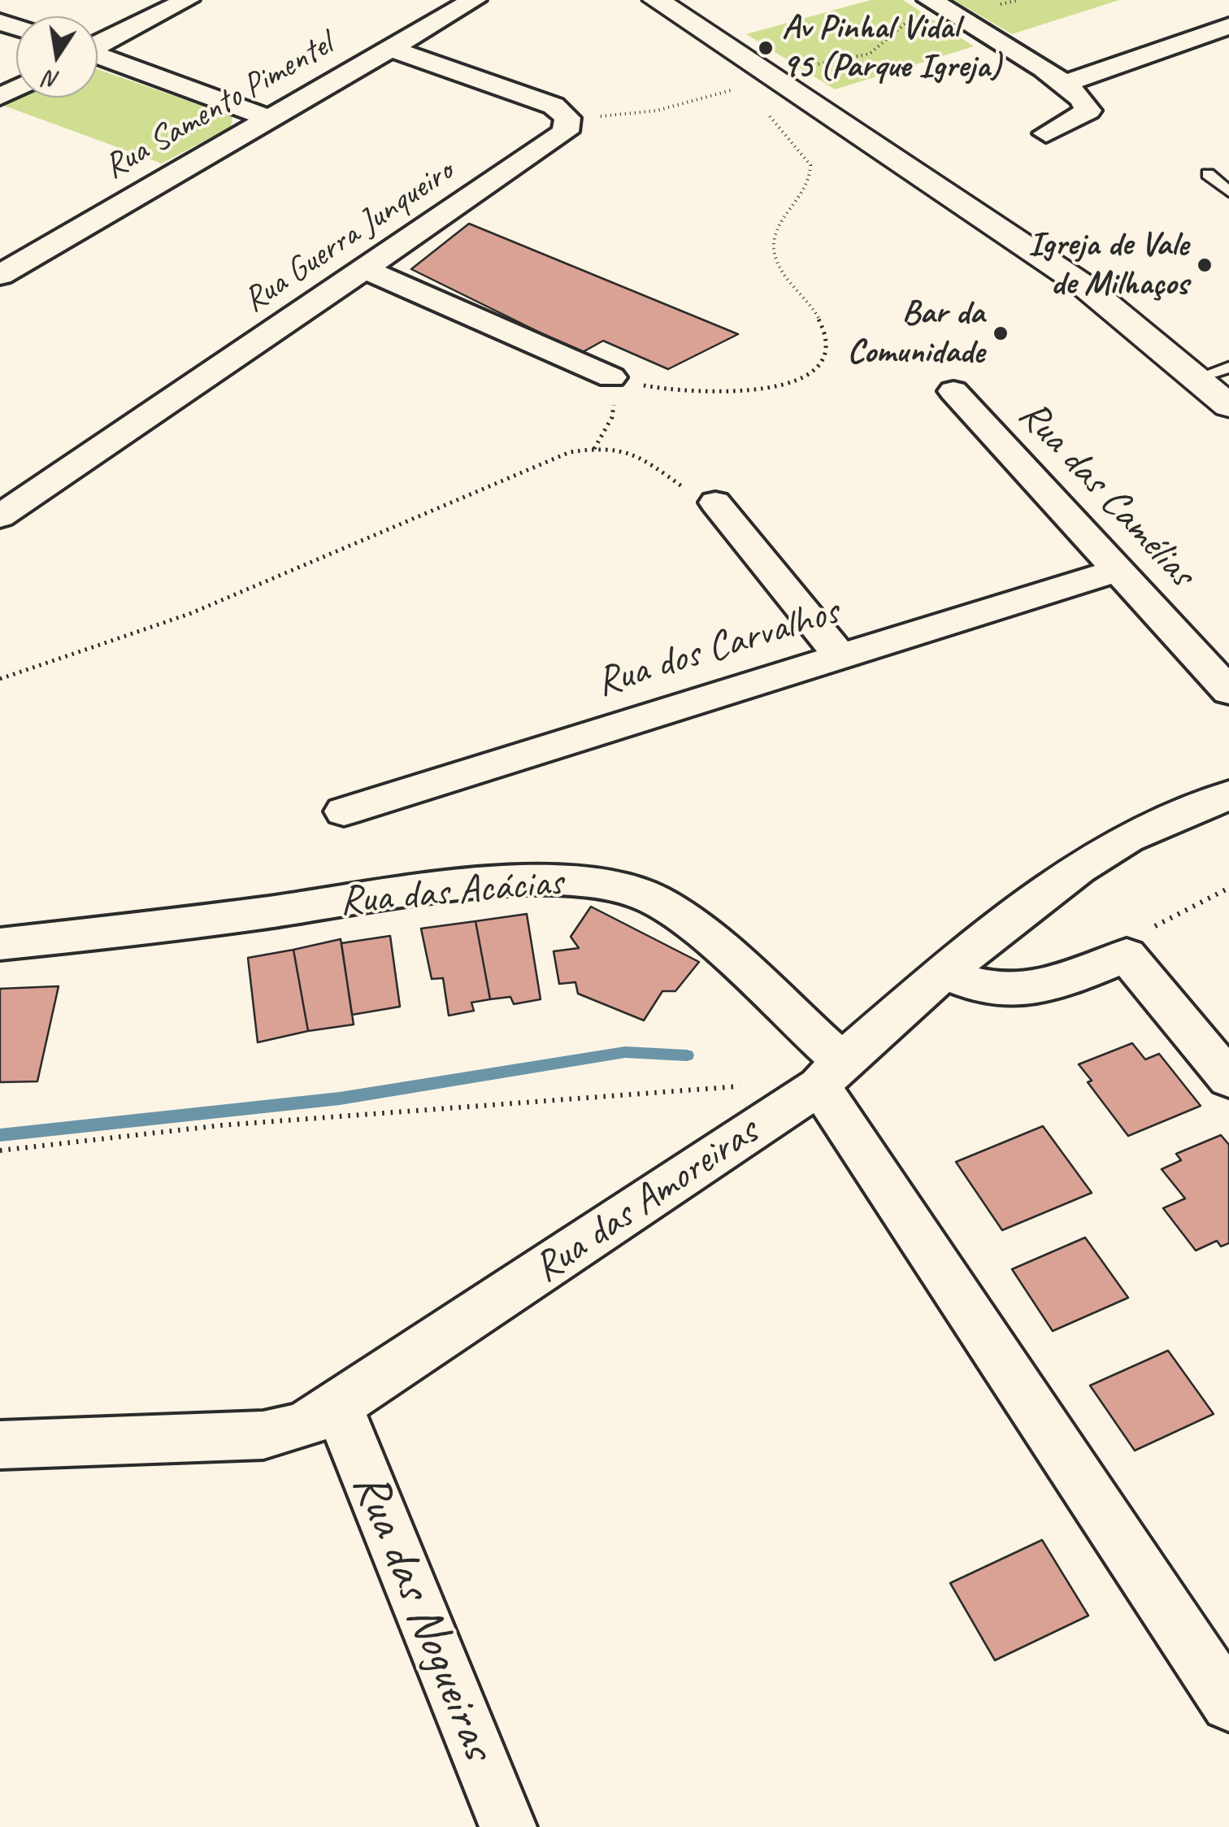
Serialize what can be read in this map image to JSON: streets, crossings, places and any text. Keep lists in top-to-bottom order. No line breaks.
{"streets":{"street":["Rua Samento Pimentel","Rua Guerra Junqueiro","Rua das Camélias","Rua dos Carvalhos","Rua das Acácias","Rua das Amoreiras","Rua das Nogueiras"]},"crossings":[["Rua das Camélias","Rua dos Carvalhos"],["Rua das Acácias","Rua das Amoreiras"],["Rua das Amoreiras","Rua das Nogueiras"]],"places":["Av Pinhal Vidal 95 (Parque Igreja)","Igreja de Vale de Milhaços","Bar da Comunidade"],"north":"bottom"}
